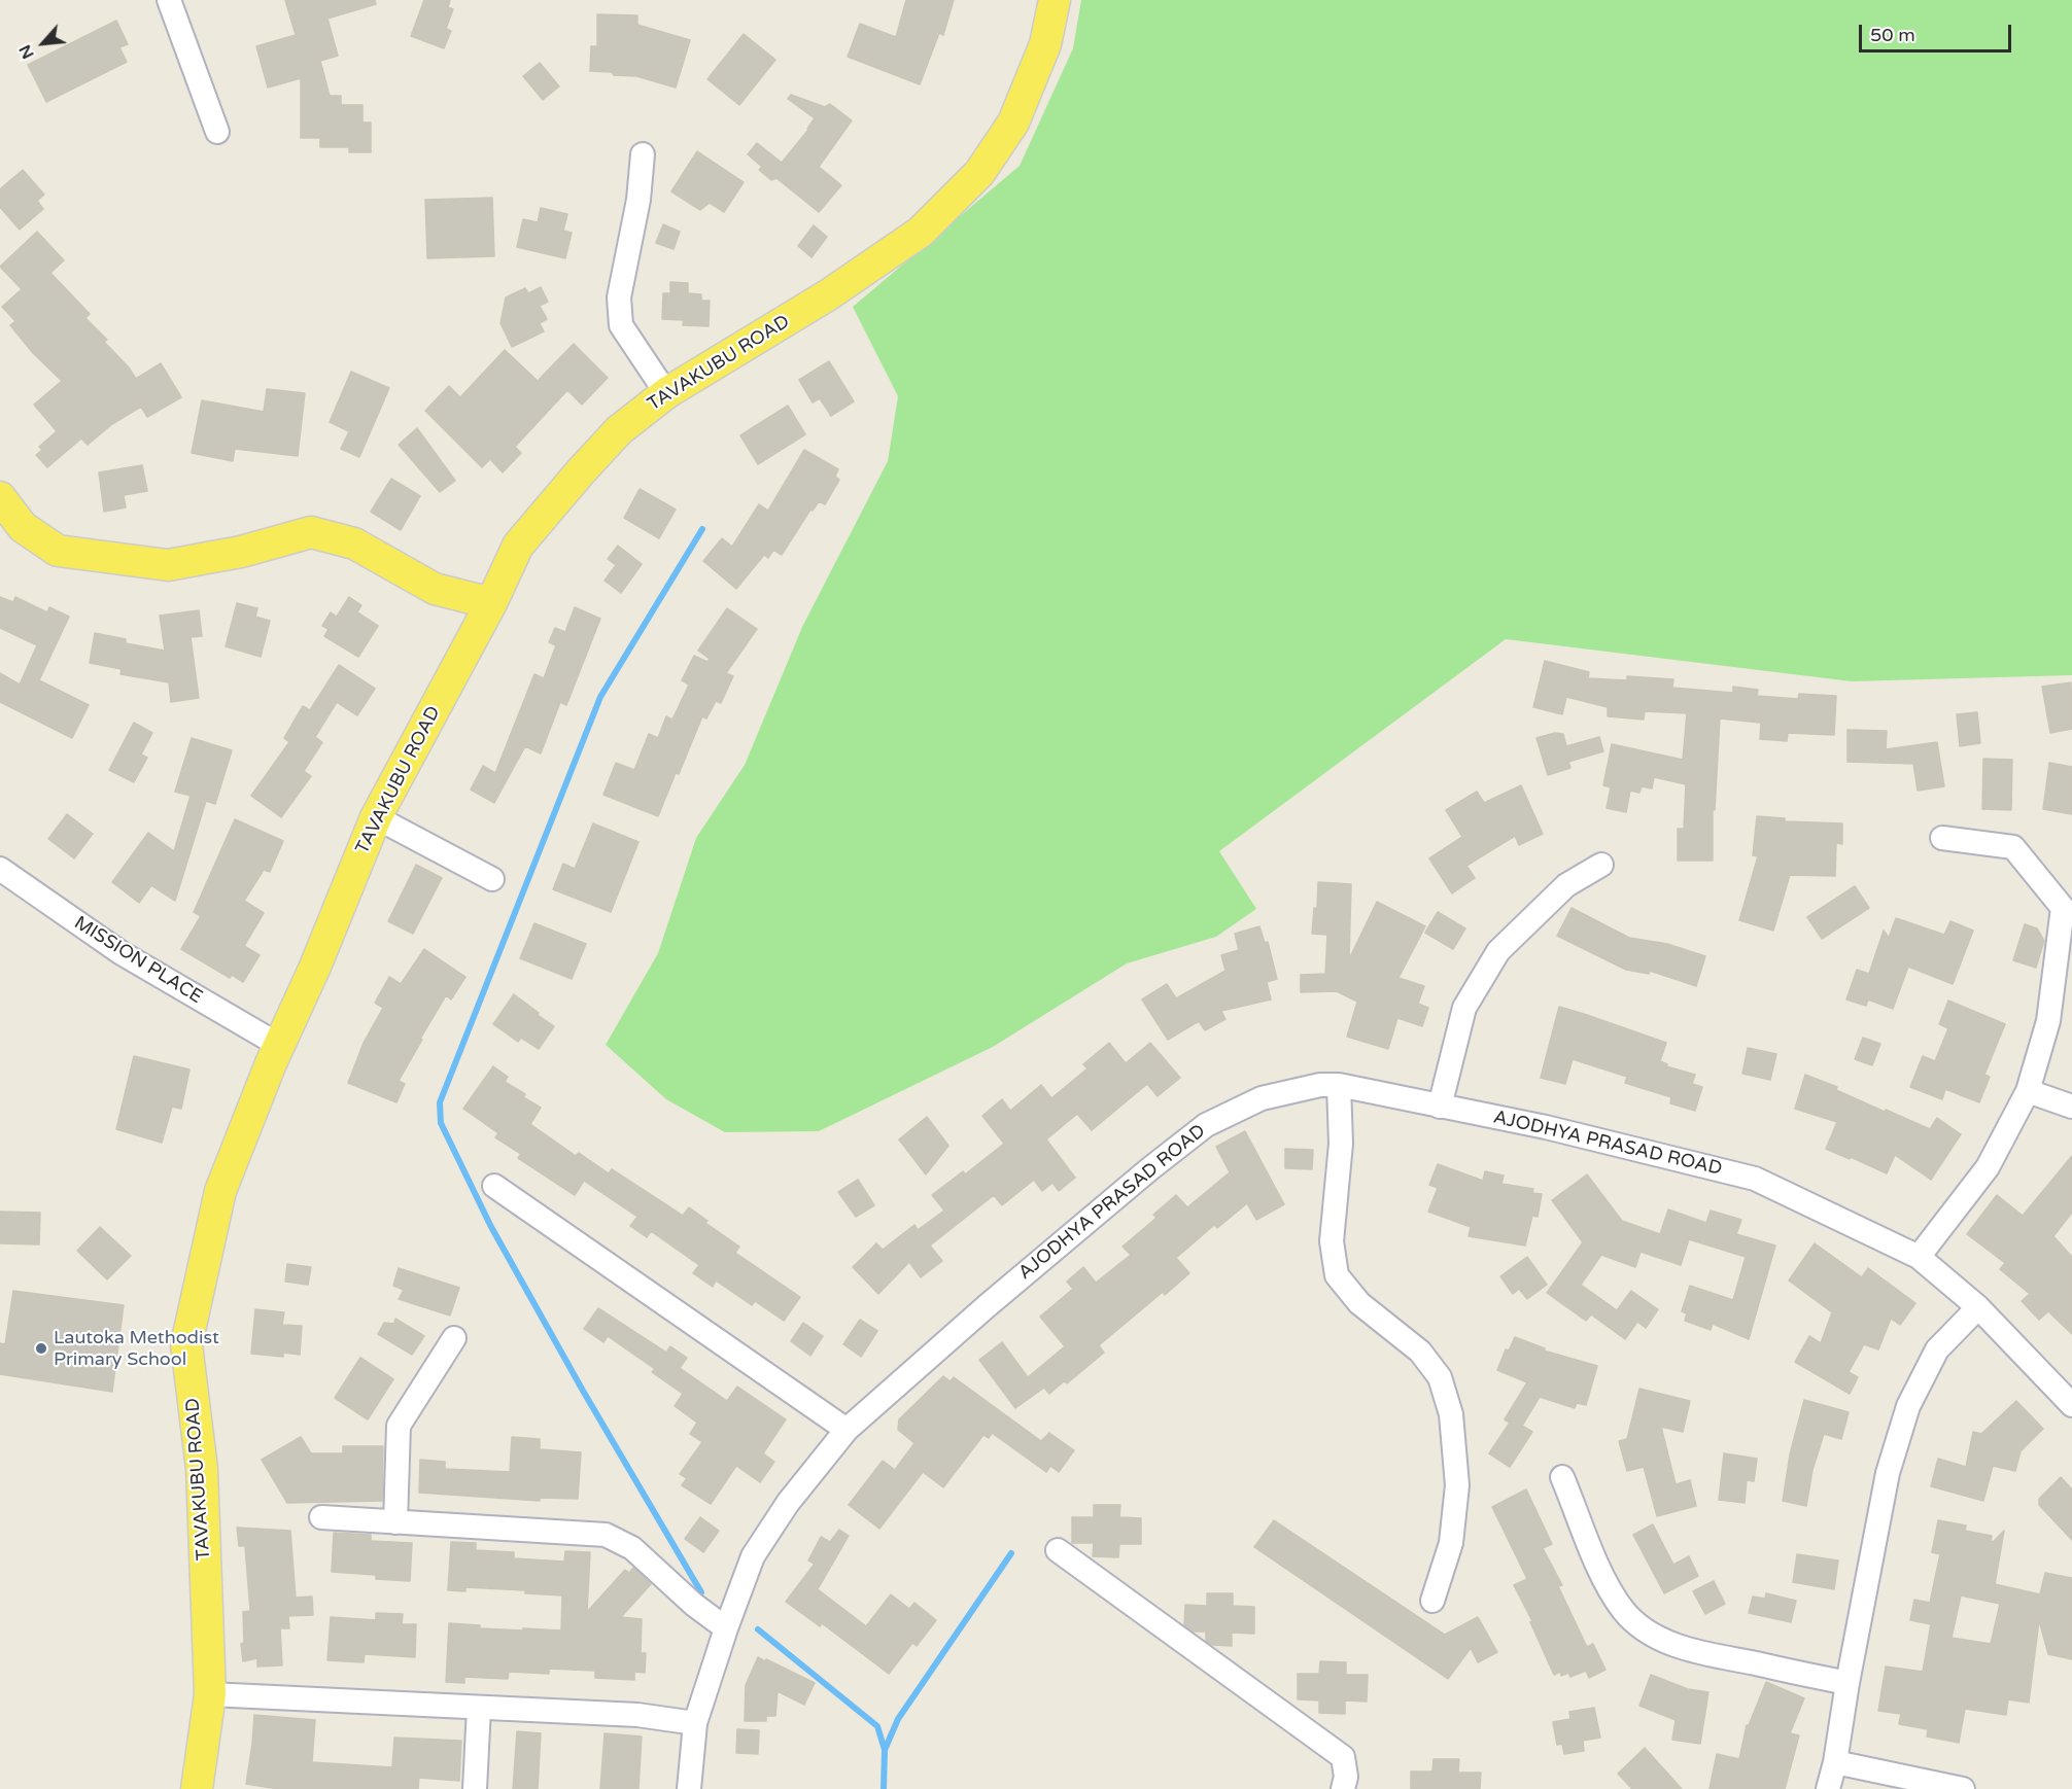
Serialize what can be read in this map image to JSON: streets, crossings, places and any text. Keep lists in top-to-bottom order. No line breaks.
{"streets":{"main road":["TAVAKUBU ROAD"],"street":["MISSION PLACE","AJODHYA PRASAD ROAD"]},"crossings":[["TAVAKUBU ROAD","MISSION PLACE"]],"places":["Lautoka Methodist Primary School"],"scale_bar":"50 m","north":"bottom left"}
